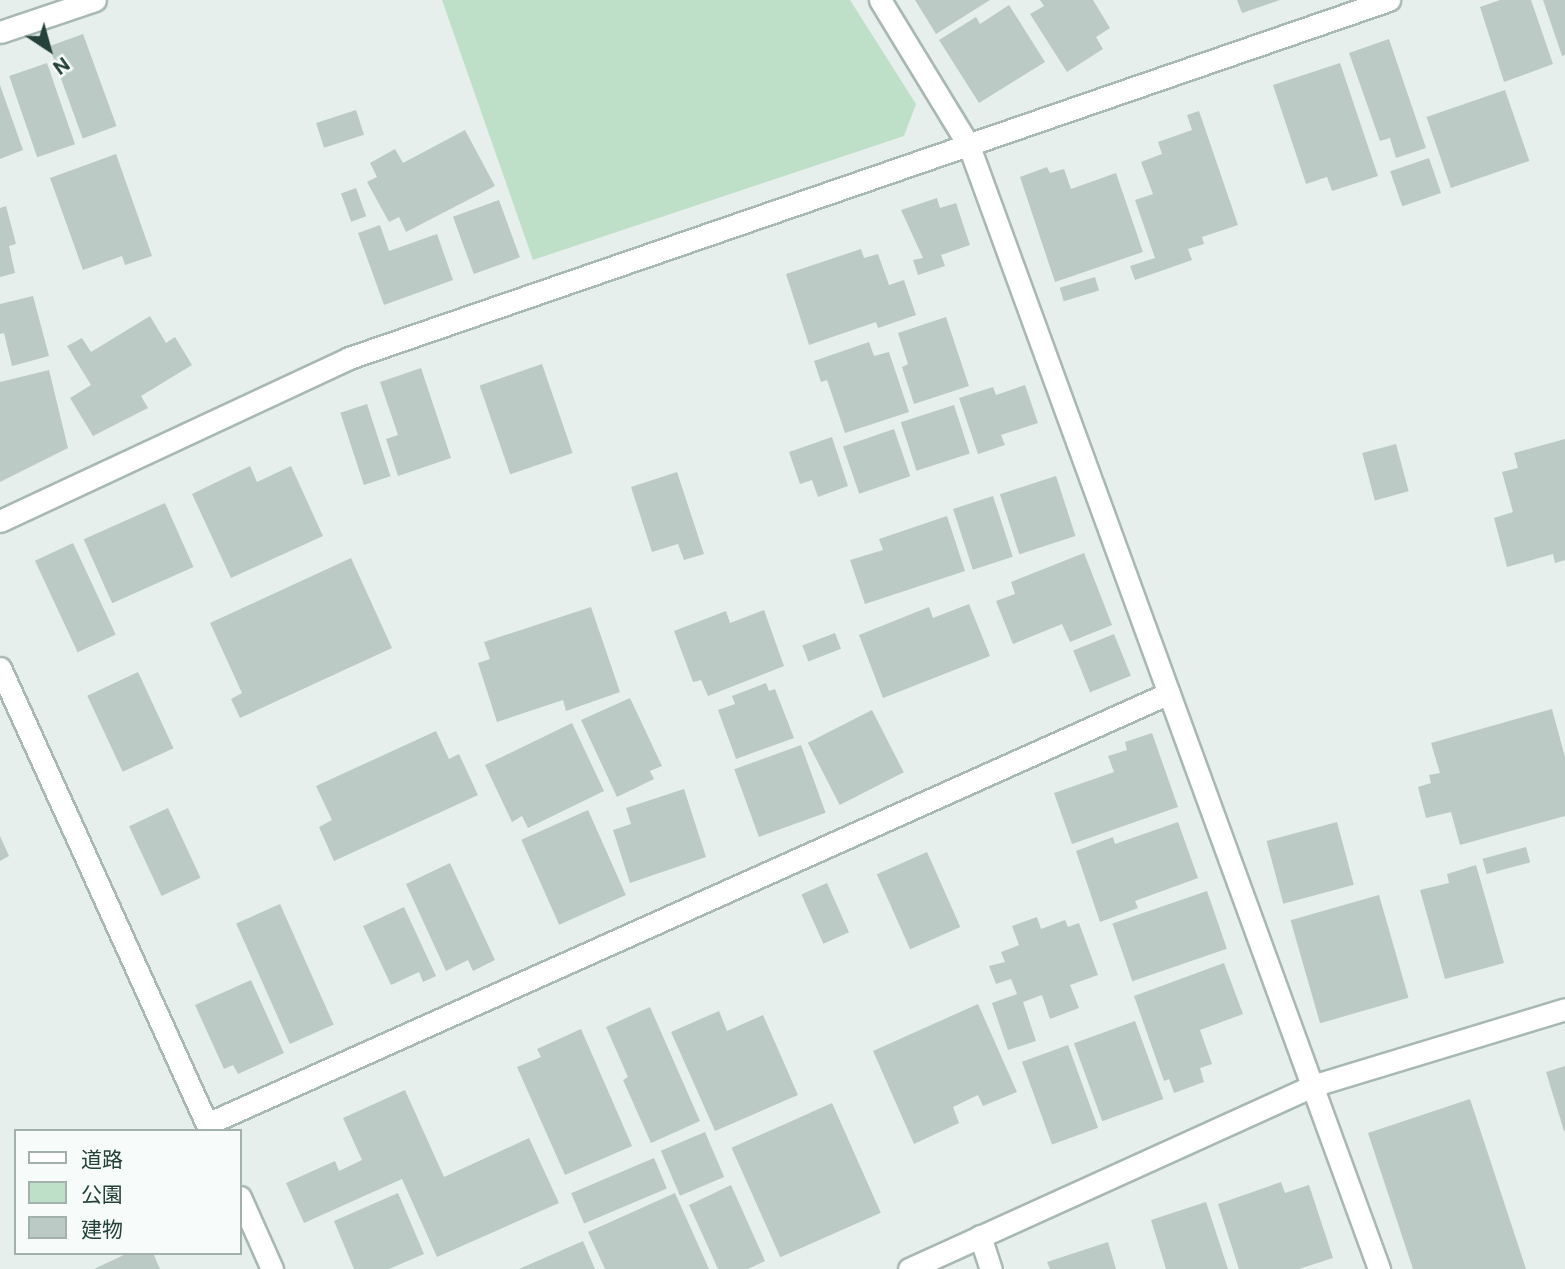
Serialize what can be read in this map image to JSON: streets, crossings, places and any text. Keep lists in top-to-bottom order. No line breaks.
{"legend":["道路","公園","建物"],"north":"bottom right"}
